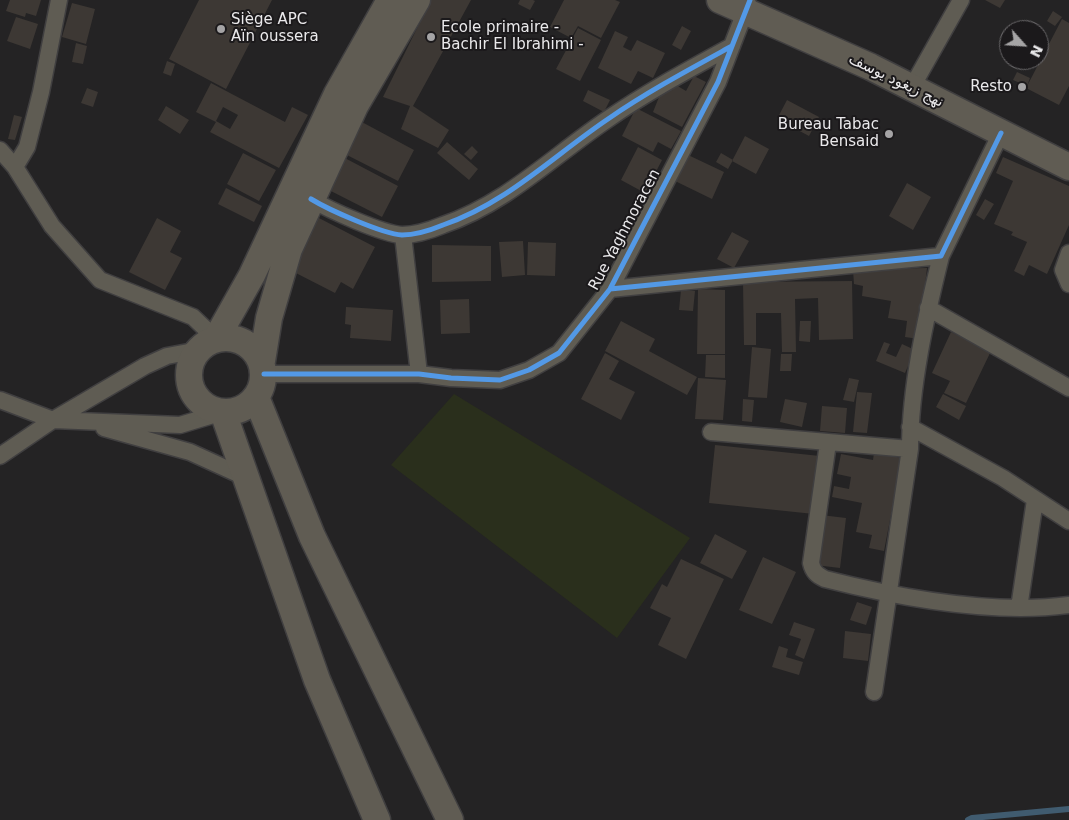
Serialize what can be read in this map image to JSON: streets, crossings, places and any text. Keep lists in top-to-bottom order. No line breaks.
{"streets":{"main road":["نهج زيغود يوسف"],"street":["Rue Yaghmoracen"]},"crossings":[["نهج زيغود يوسف","Rue Yaghmoracen"]],"places":["Siège APC Aïn oussera","Ecole primaire - Bachir El Ibrahimi -","Resto","Bureau Tabac Bensaid"],"north":"bottom right"}
